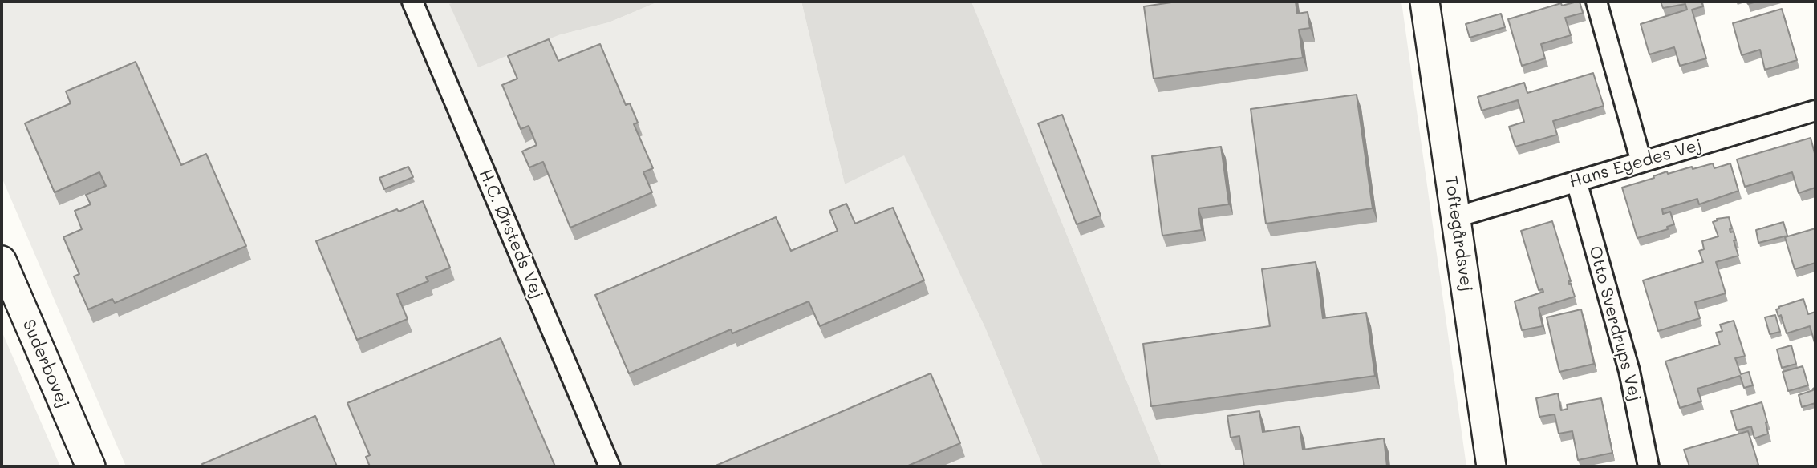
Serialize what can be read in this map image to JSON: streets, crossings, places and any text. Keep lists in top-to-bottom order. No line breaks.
{"streets":{"street":["Hans Egedes Vej","H.C. Ørsteds Vej","Toftegårdsvej","Otto Sverdrups Vej","Suderbovej"]},"crossings":[["Hans Egedes Vej","Toftegårdsvej"],["Hans Egedes Vej","Otto Sverdrups Vej"]]}
